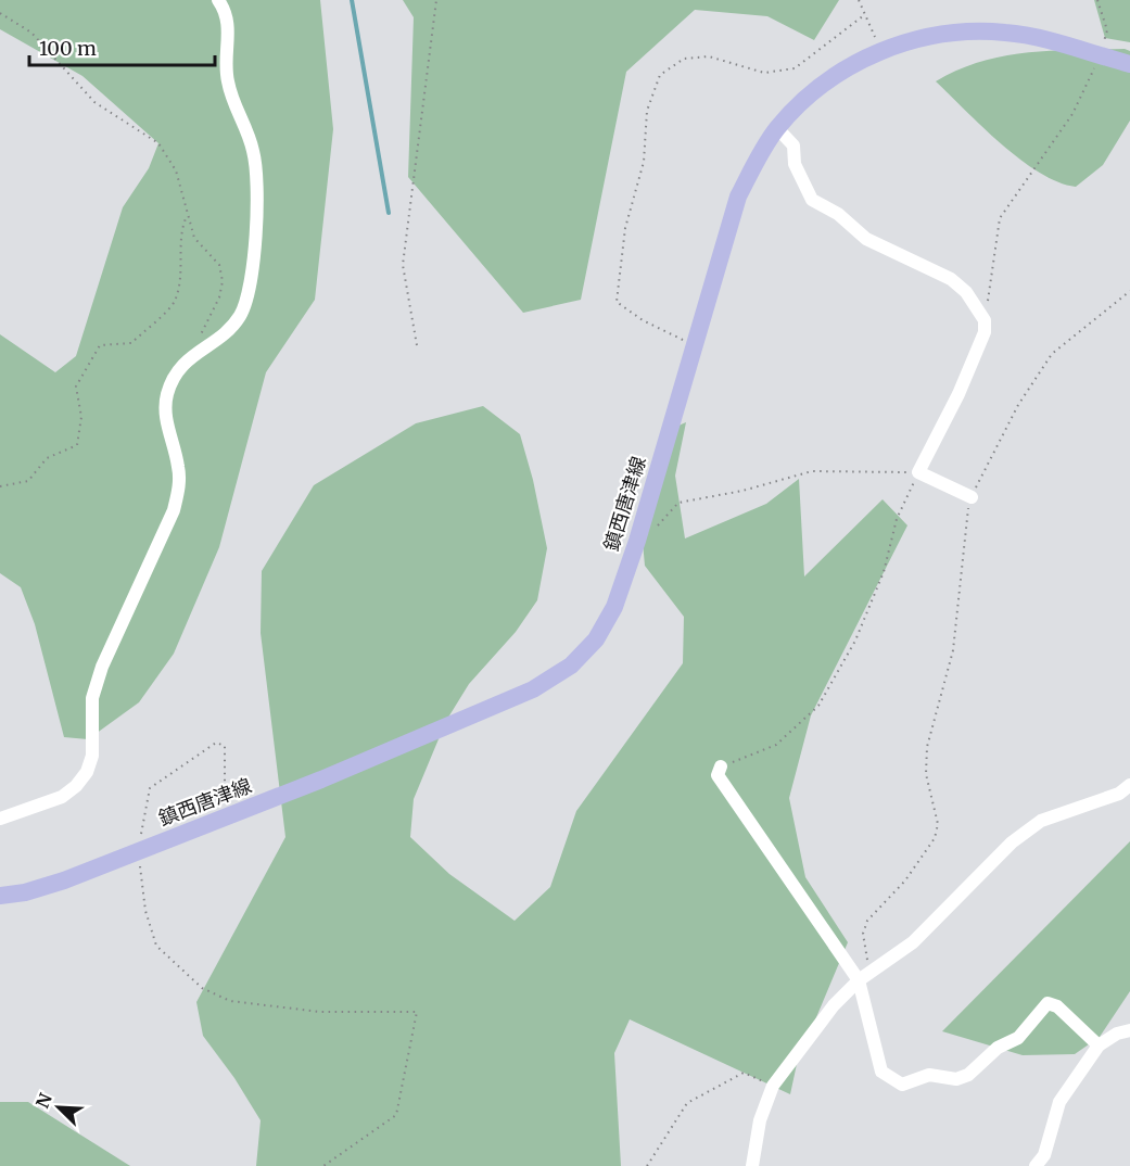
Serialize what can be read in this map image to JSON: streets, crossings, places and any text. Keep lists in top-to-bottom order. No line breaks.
{"streets":{"main road":["鎮西唐津線"]},"scale_bar":"100 m","north":"top left"}
